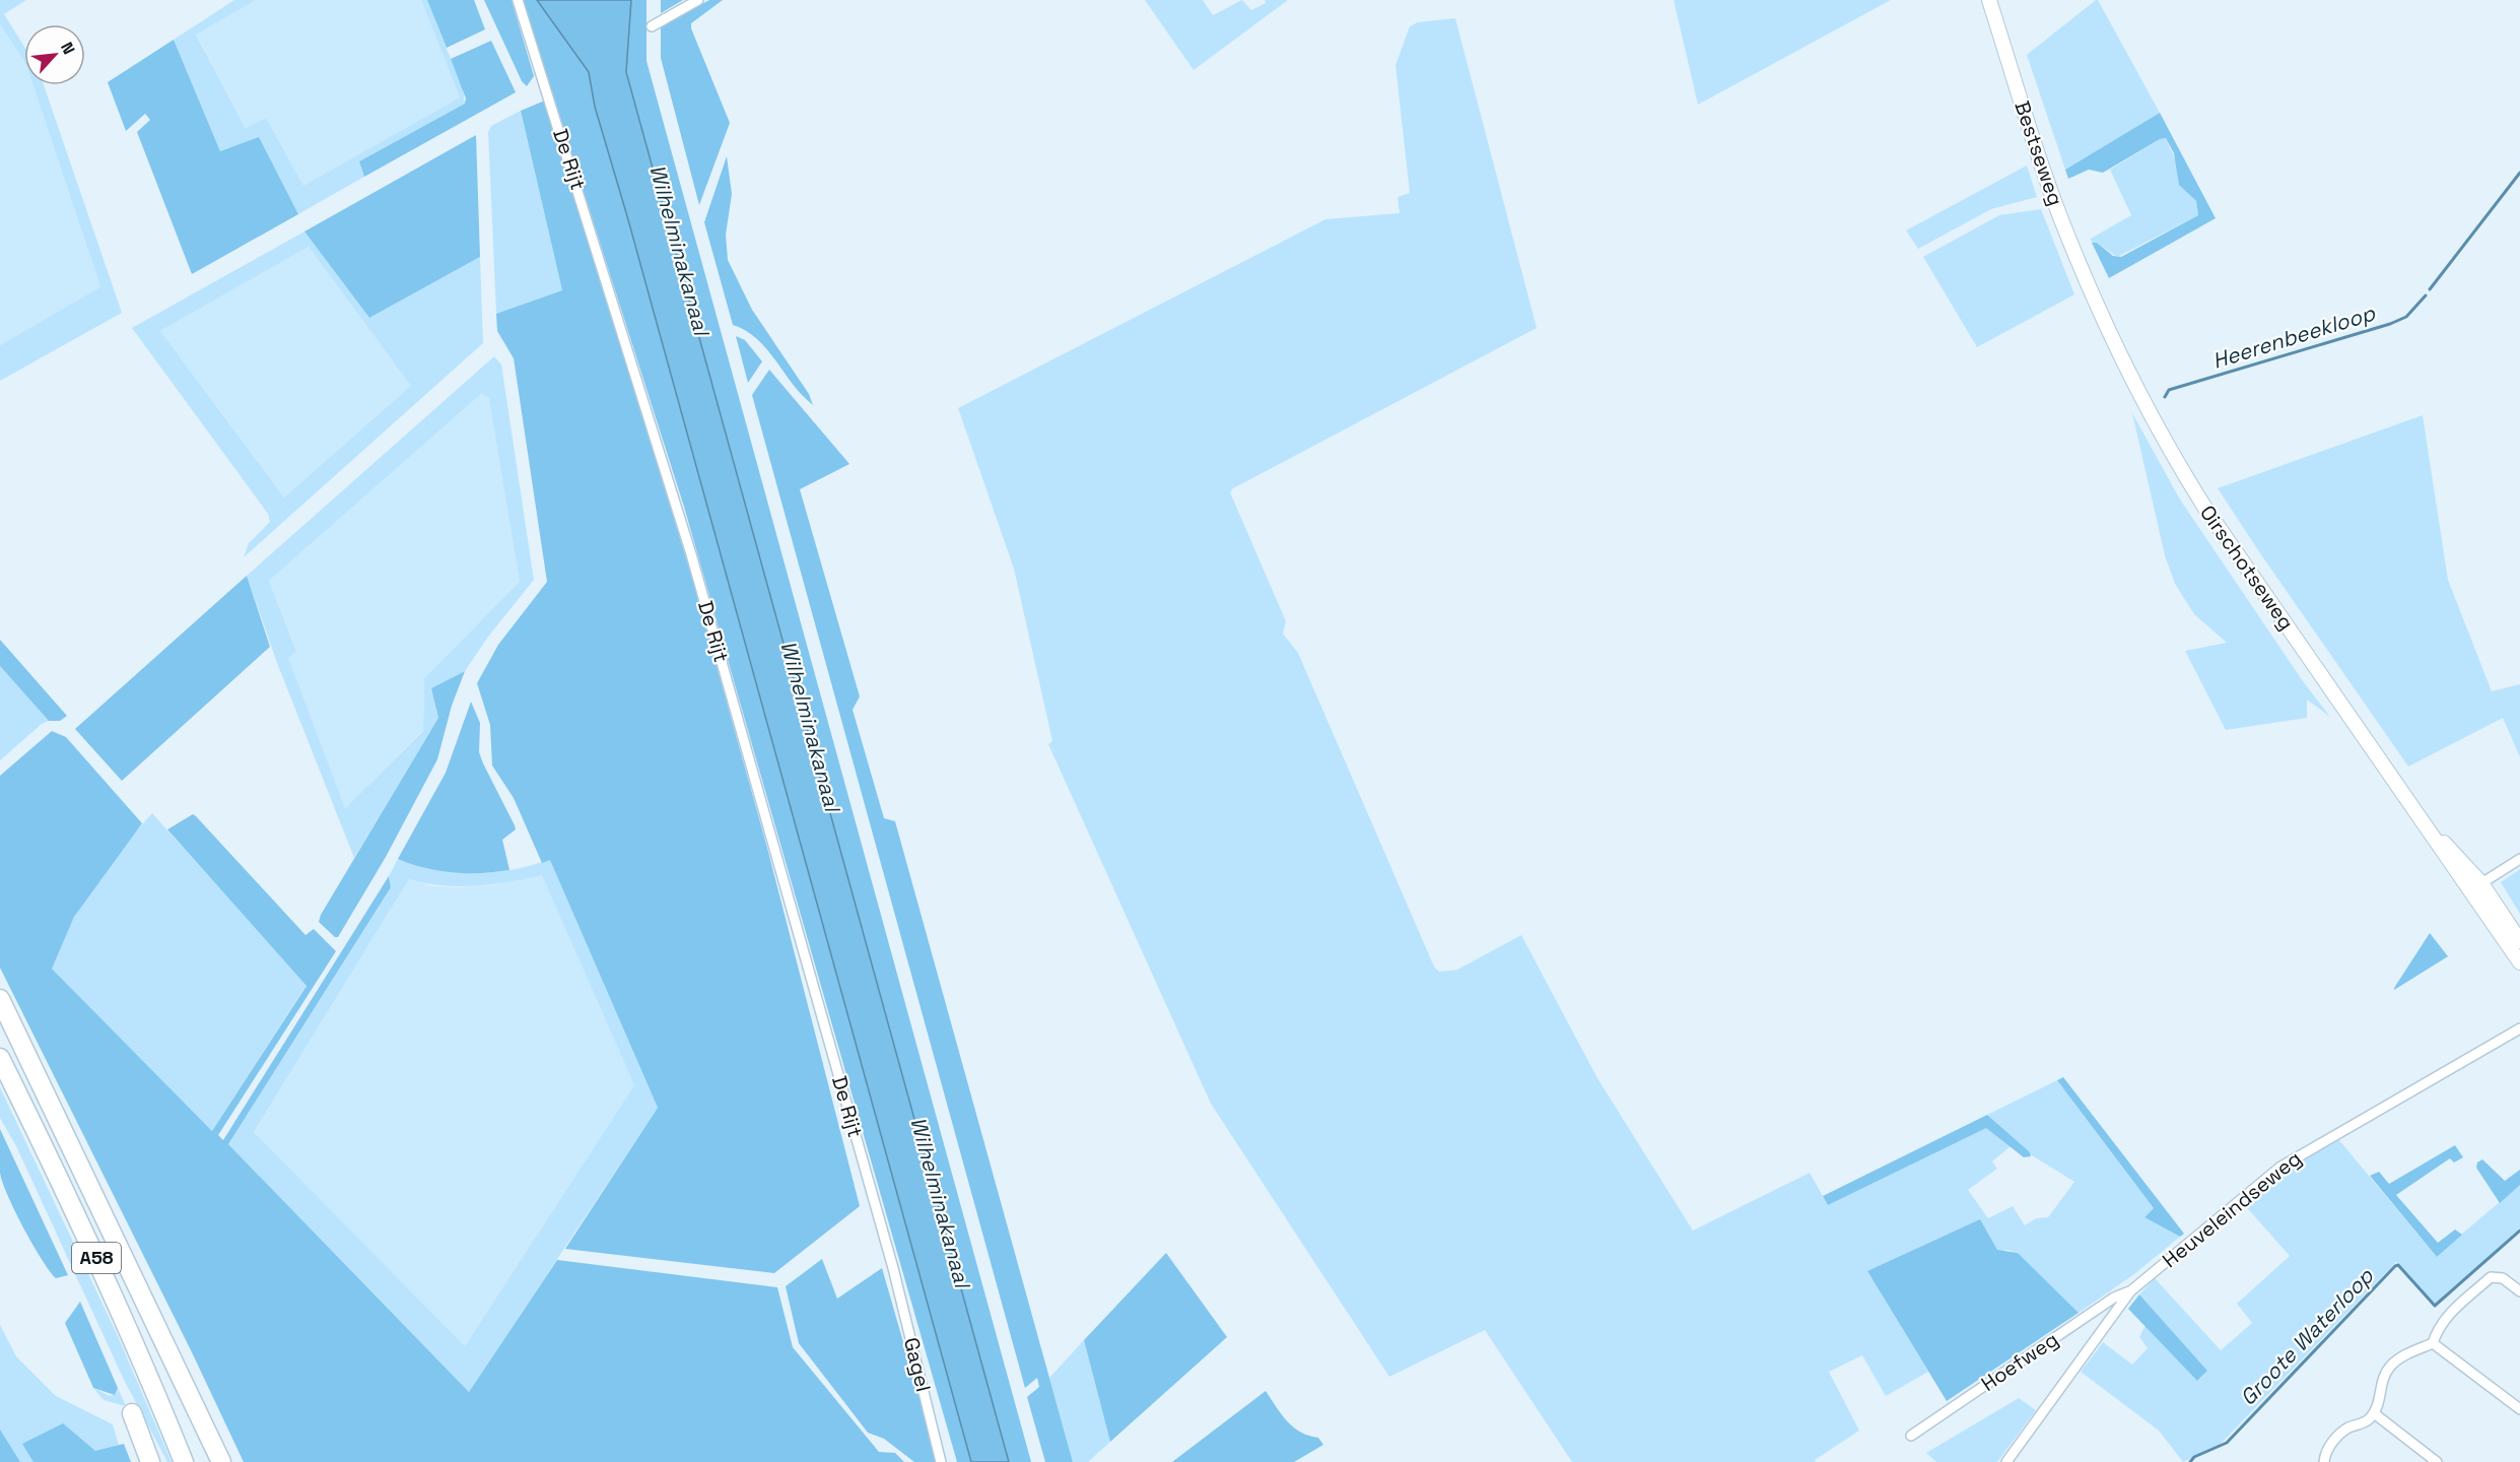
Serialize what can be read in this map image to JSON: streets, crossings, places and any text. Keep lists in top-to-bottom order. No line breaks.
{"streets":{"highway":["A58"],"main road":["Bestseweg","Oirschotseweg"],"street":["De Rijt","Heuveleindseweg","Hoefweg","Gagel"]},"crossings":[["Bestseweg","Oirschotseweg"],["De Rijt","Gagel"],["Heuveleindseweg","Hoefweg"]],"water":["Wilhelminakanaal","Heerenbeekloop","Groote Waterloop"],"north":"top right"}
